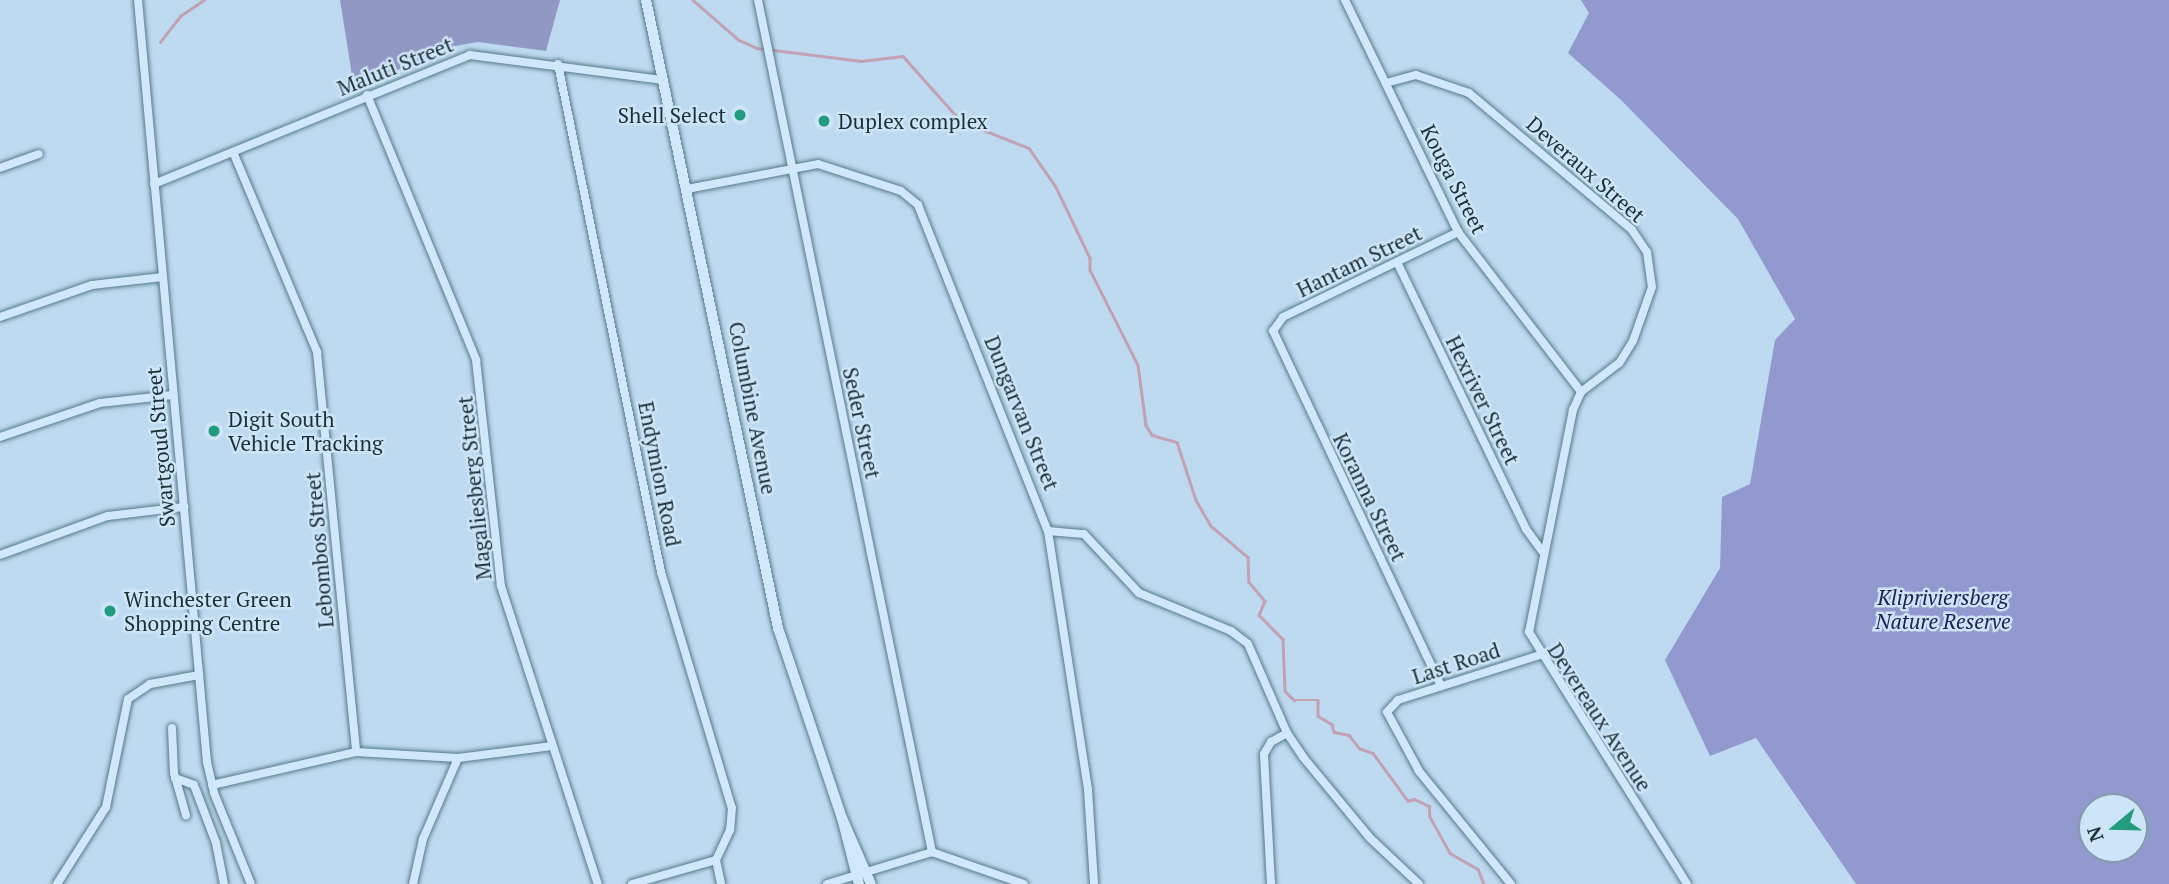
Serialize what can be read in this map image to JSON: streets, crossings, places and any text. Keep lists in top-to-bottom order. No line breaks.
{"streets":{"main road":["Columbine Avenue"],"street":["Maluti Street","Deveraux Street","Kouga Street","Hantam Street","Hexriver Street","Dungarvan Street","Seder Street","Swartgoud Street","Endymion Road","Magaliesberg Street","Koranna Street","Lebombos Street","Last Road","Devereaux Avenue"]},"crossings":[["Maluti Street","Columbine Avenue"],["Maluti Street","Swartgoud Street"],["Maluti Street","Endymion Road"],["Maluti Street","Magaliesberg Street"],["Maluti Street","Lebombos Street"],["Deveraux Street","Kouga Street"],["Deveraux Street","Devereaux Avenue"],["Kouga Street","Hantam Street"],["Kouga Street","Devereaux Avenue"],["Hantam Street","Hexriver Street"],["Hantam Street","Koranna Street"],["Hexriver Street","Devereaux Avenue"],["Columbine Avenue","Dungarvan Street"],["Dungarvan Street","Seder Street"],["Koranna Street","Last Road"],["Last Road","Devereaux Avenue"]],"parks":["Klipriviersberg Nature Reserve"],"places":["Shell Select","Duplex complex","Digit South Vehicle Tracking","Winchester Green Shopping Centre"],"north":"left"}
